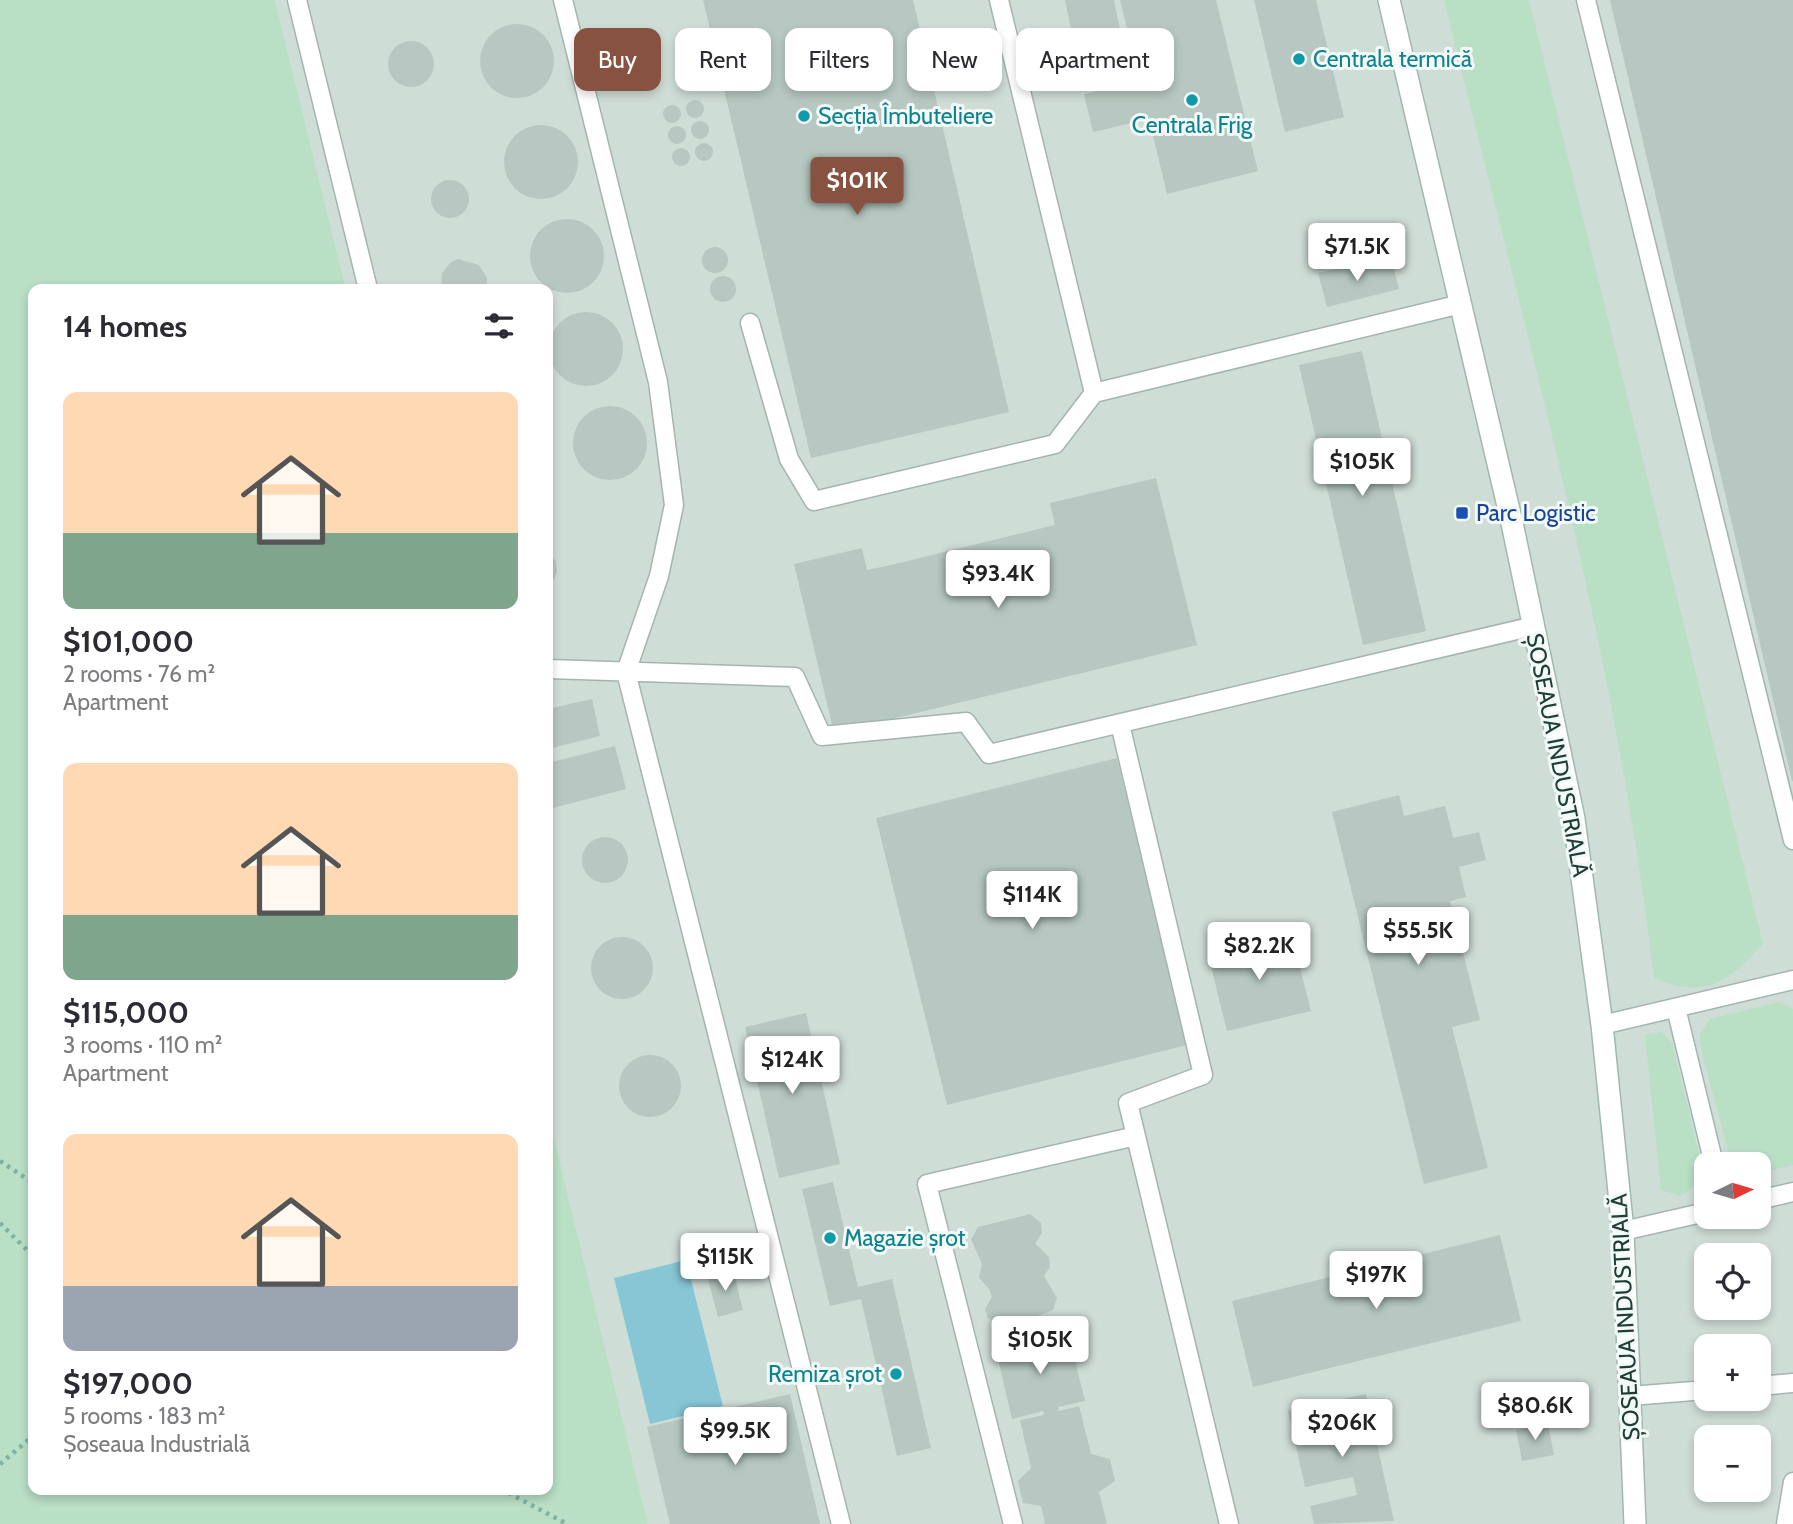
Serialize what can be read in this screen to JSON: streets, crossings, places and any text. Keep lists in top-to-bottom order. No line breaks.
{"streets":{"street":["ȘOSEAUA INDUSTRIALĂ"]},"places":{"other":["Centrala termică","Centrala Frig","Secția Îmbuteliere","Magazie șrot","Remiza șrot"],"transit":["Parc Logistic"]},"north":"right","page":{"chip":["Buy","Rent","Filters","New","Apartment"],"price":["$101K","$71.5K","$105K","$93.4K","$114K","$55.5K","$82.2K","$124K","$115K","$197K","$105K","$80.6K","$206K","$99.5K"],"heading":"14 homes","list":[{"name":"$101,000","note":"2 rooms · 76 m² · Apartment"},{"name":"$115,000","note":"3 rooms · 110 m² · Apartment"},{"name":"$197,000","note":"5 rooms · 183 m² · Șoseaua Industrială"}],"map_buttons":["+","−"]}}
